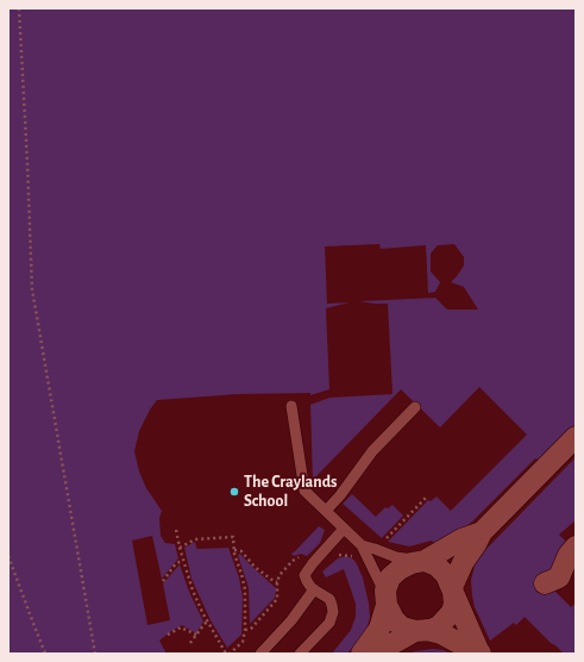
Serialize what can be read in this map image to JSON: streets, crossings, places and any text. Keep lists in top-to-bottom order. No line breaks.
{"places":["The Craylands School"]}
